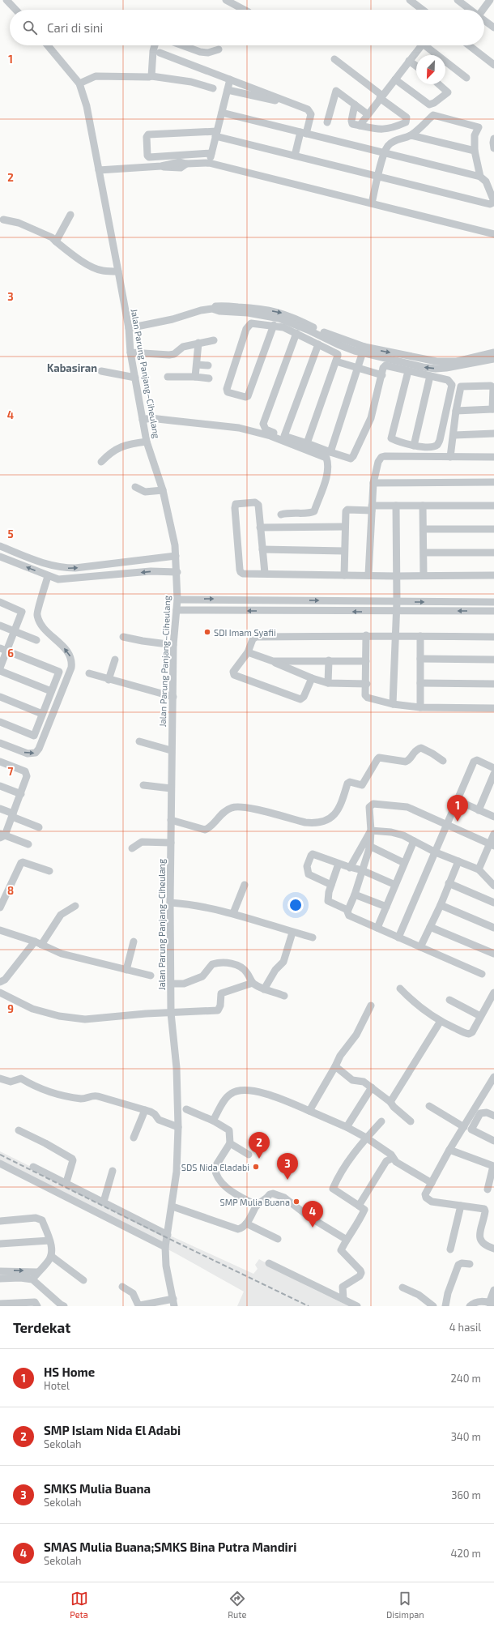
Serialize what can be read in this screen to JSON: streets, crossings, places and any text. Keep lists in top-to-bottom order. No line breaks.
{"streets":{"street":["Jalan Parung Panjang–Ciheulang"]},"districts":["Kabasiran"],"places":["SDI Imam Syafii","SDS Nida Eladabi","SMP Mulia Buana"],"north":"bottom left","page":{"search":"Cari di sini","pins":["1","2","3","4"],"heading":["Terdekat","4 hasil"],"list":[{"mark":"1","name":"HS Home","note":"Hotel","value":"240 m"},{"mark":"2","name":"SMP Islam Nida El Adabi","note":"Sekolah","value":"340 m"},{"mark":"3","name":"SMKS Mulia Buana","note":"Sekolah","value":"360 m"},{"mark":"4","name":"SMAS Mulia Buana;SMKS Bina Putra Mandiri","note":"Sekolah","value":"420 m"}],"nav":["Peta","Rute","Disimpan"]},"grid":{"rows":["1","2","3","4","5","6","7","8","9"]}}
